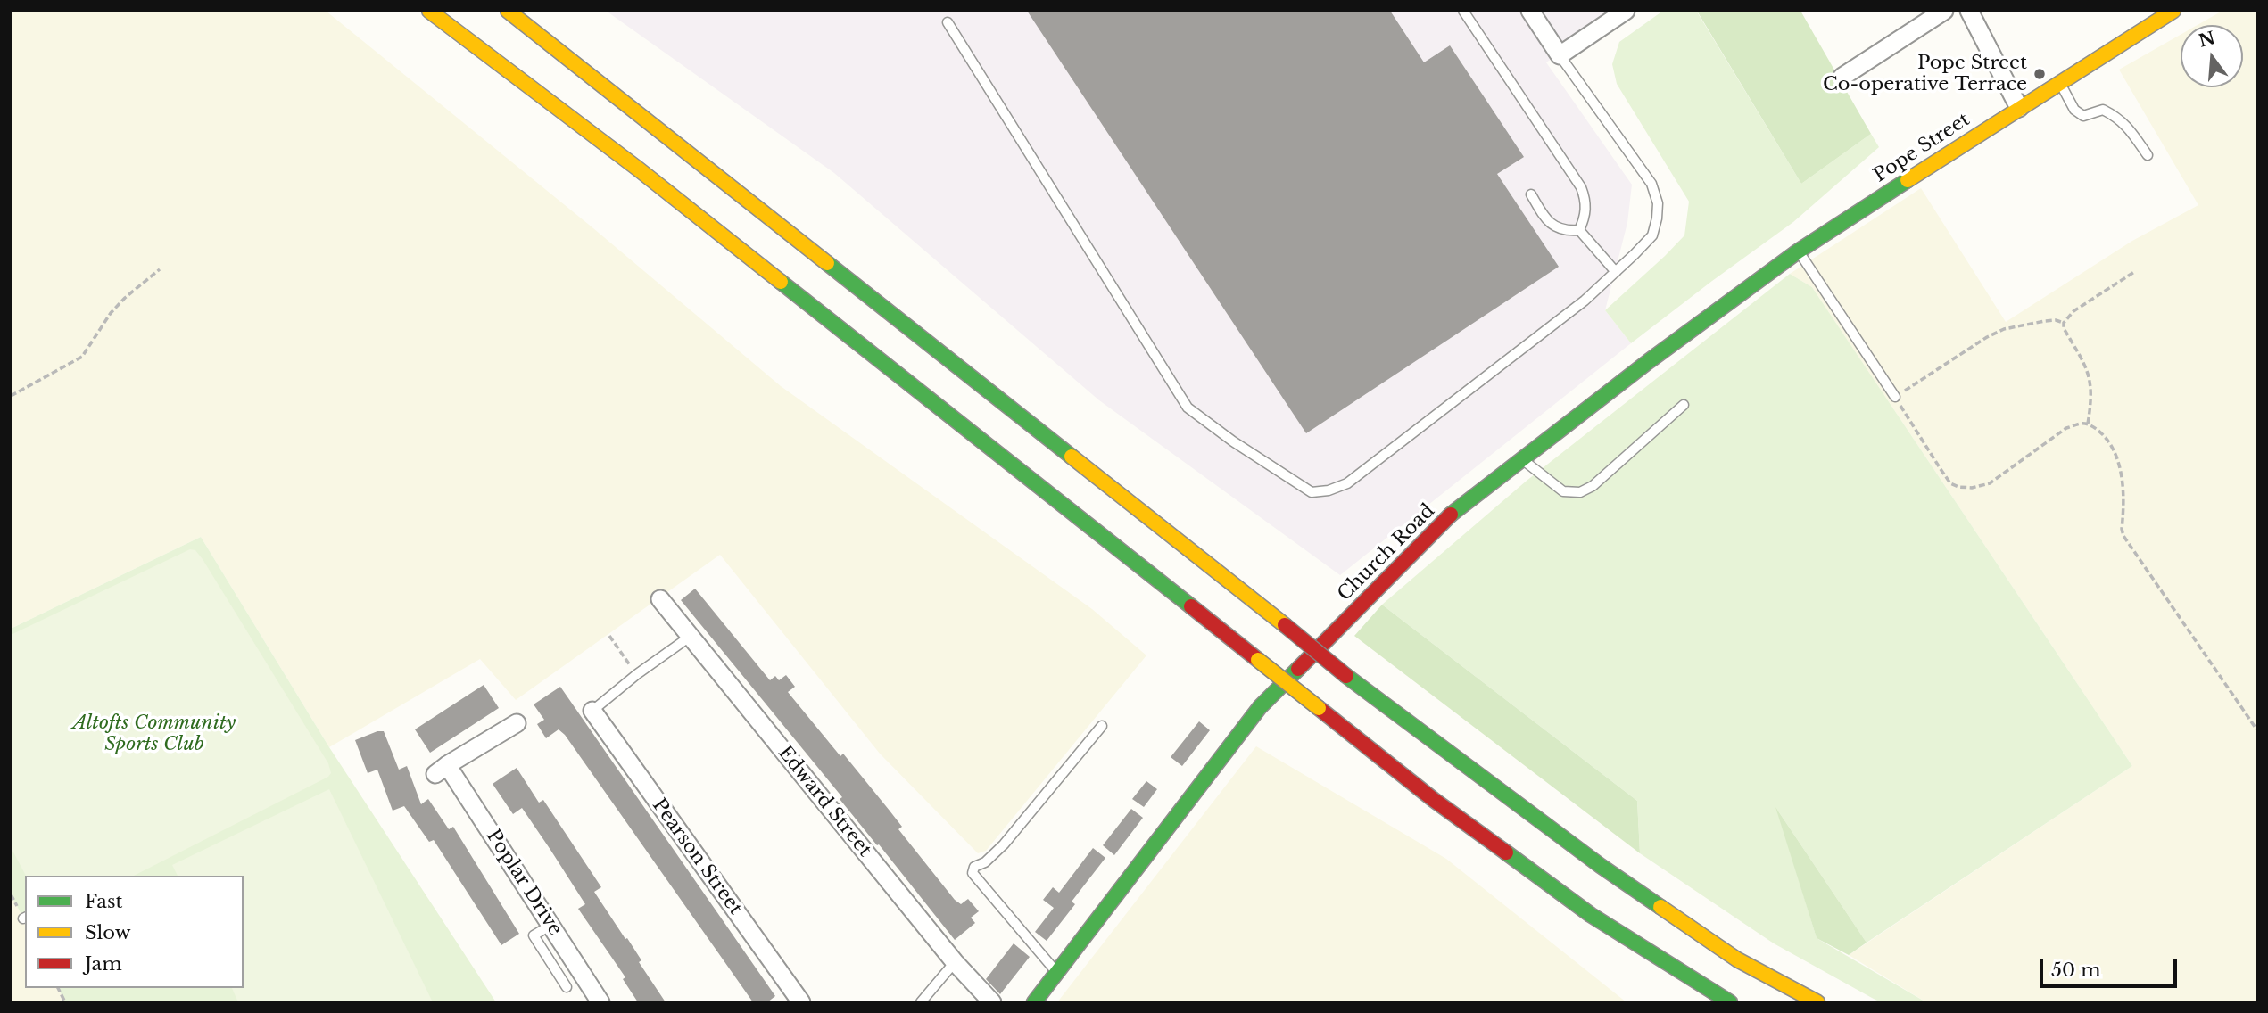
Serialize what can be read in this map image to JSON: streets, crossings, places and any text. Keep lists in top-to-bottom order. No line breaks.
{"streets":{"main road":["Pope Street","Church Road"],"street":["Edward Street","Pearson Street","Poplar Drive"]},"crossings":[["Pope Street","Church Road"]],"parks":["Altofts Community Sports Club"],"places":["Pope Street Co-operative Terrace"],"legend":["Fast","Slow","Jam"],"scale_bar":"50 m","north":"top"}
